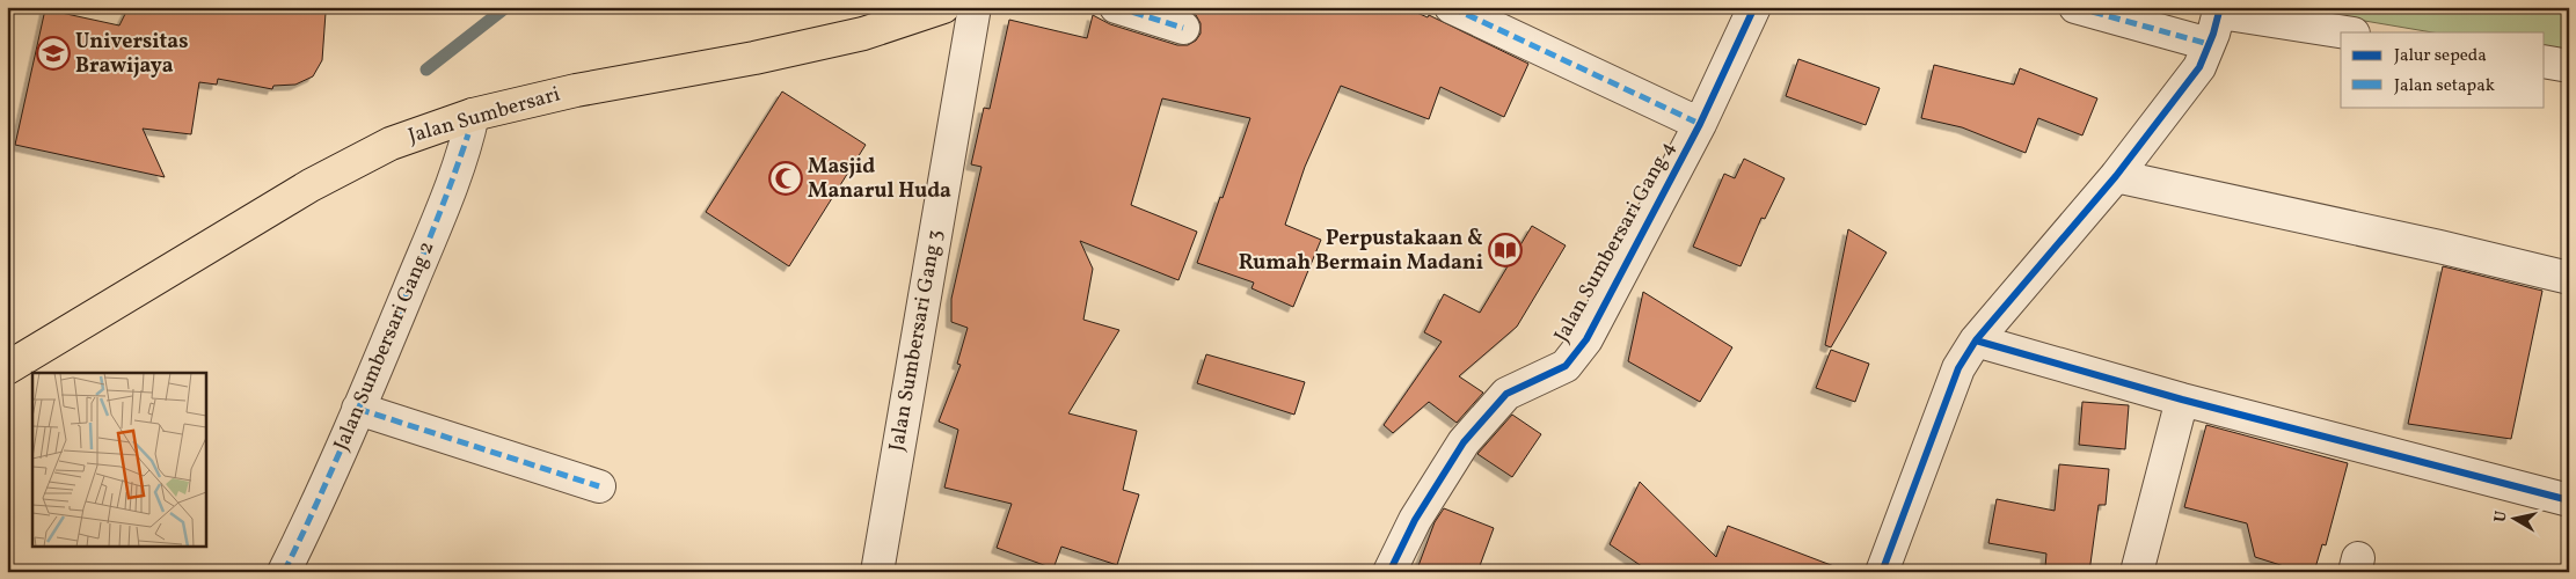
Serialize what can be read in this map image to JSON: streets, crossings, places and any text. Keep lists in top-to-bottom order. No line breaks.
{"streets":{"main road":["Jalan Sumbersari"],"street":["Jalan Sumbersari Gang 4","Jalan Sumbersari Gang 3","Jalan Sumbersari Gang 2"]},"crossings":[["Jalan Sumbersari","Jalan Sumbersari Gang 2"]],"places":{"school or university":["Universitas Brawijaya"],"mosque":["Masjid Manarul Huda"],"library":["Perpustakaan & Rumah Bermain Madani"]},"legend":["Jalur sepeda","Jalan setapak"],"north":"left"}
